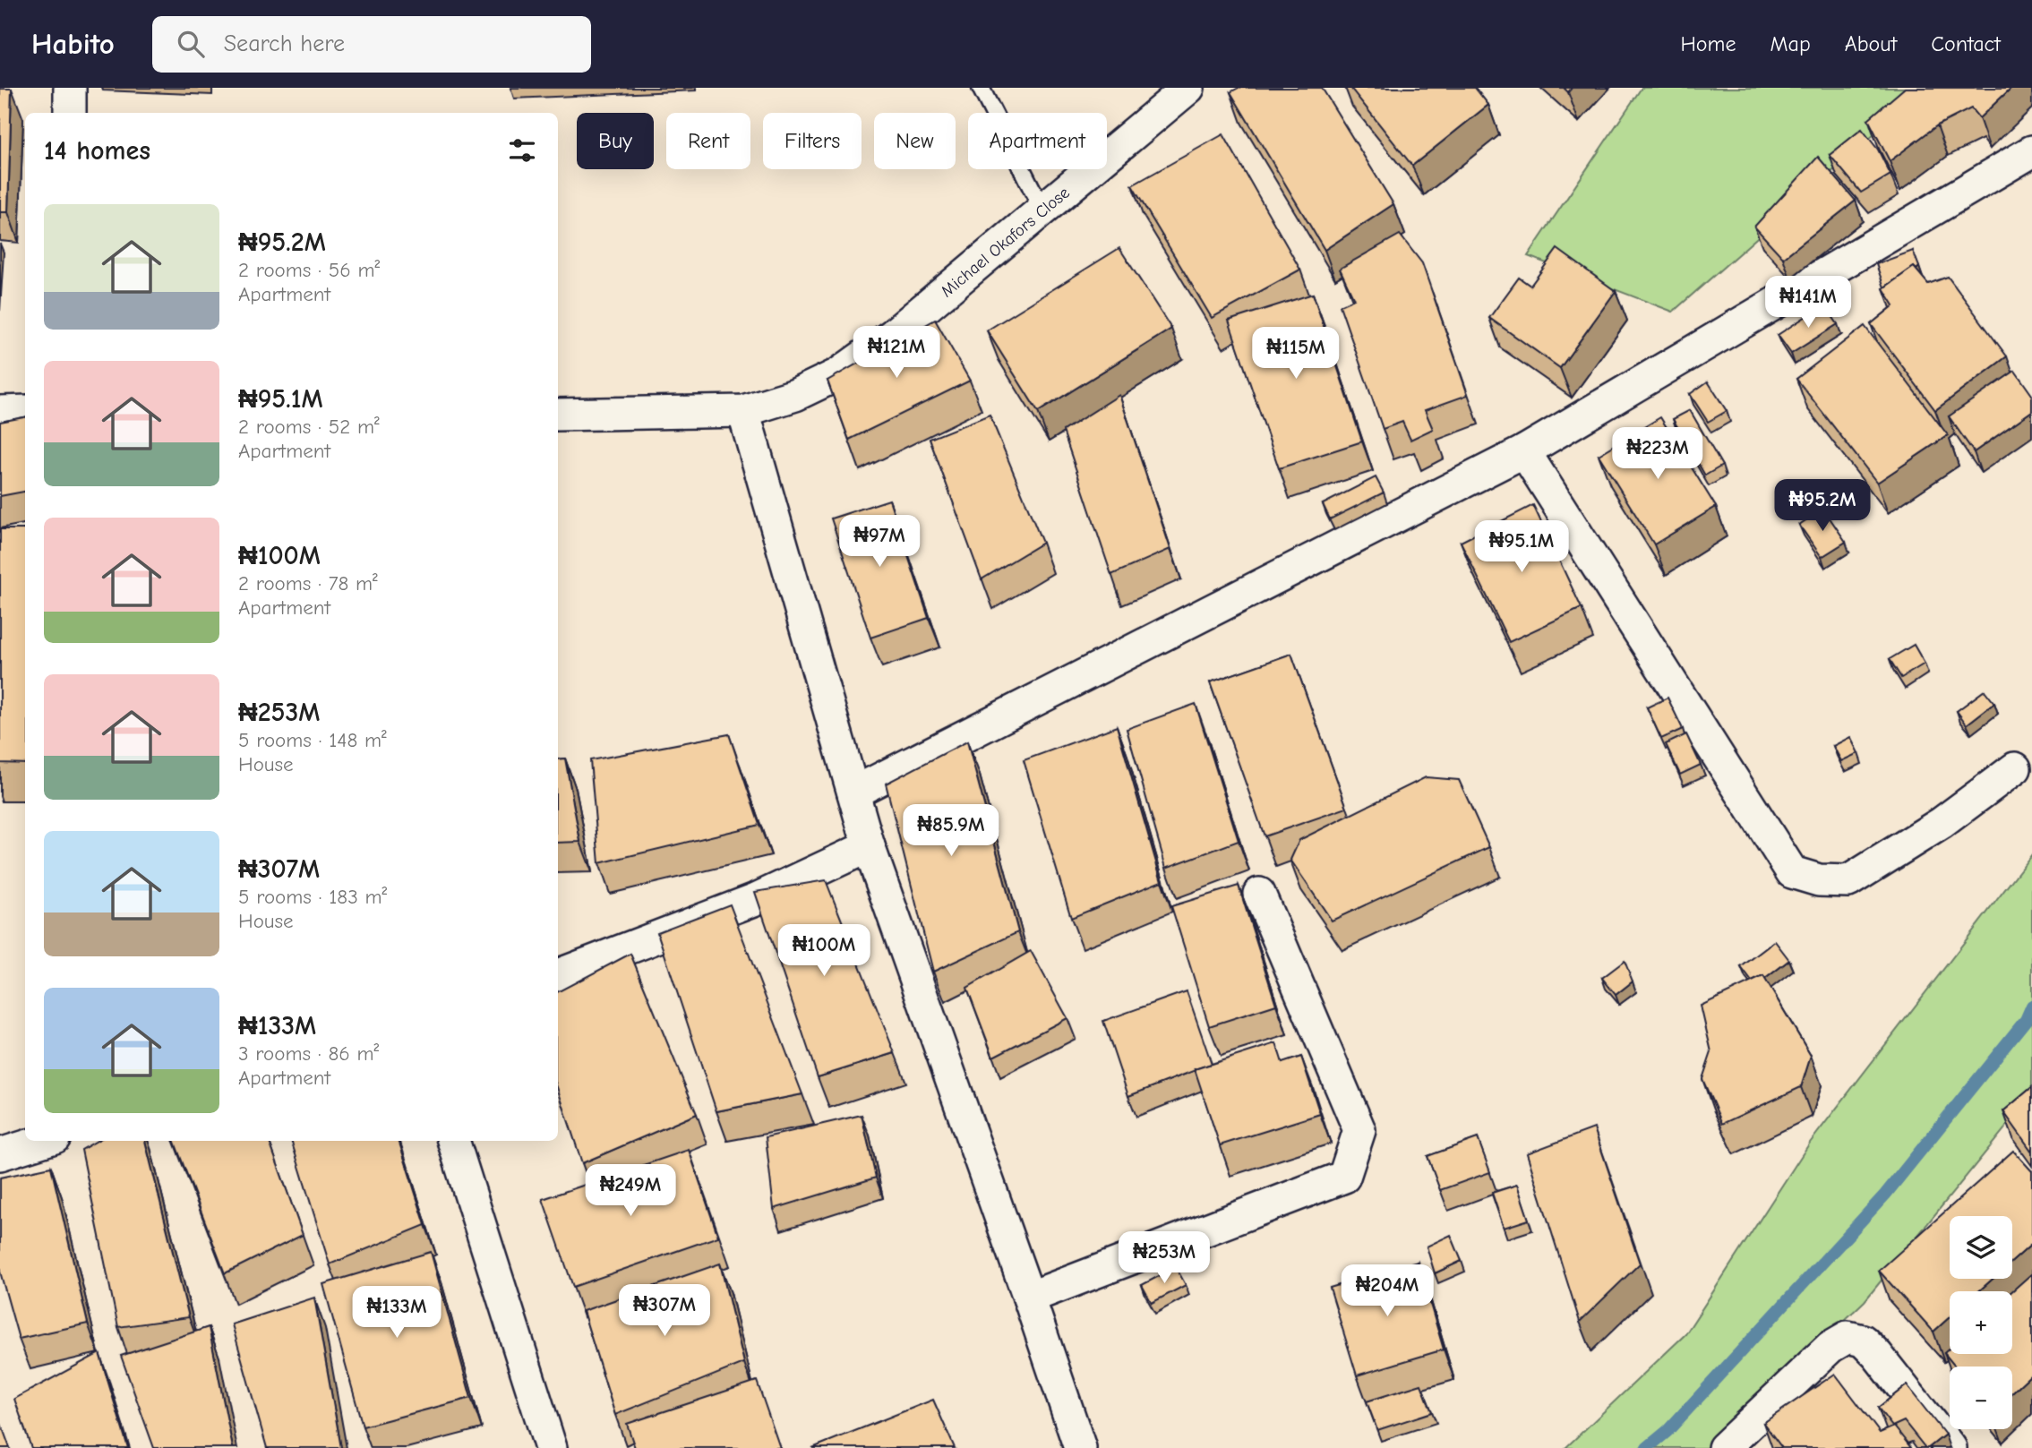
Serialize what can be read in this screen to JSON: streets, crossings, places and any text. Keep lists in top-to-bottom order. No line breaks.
{"streets":{"street":["Michael Okafors Close"]},"page":{"header":"Habito","search":"Search here","nav":["Home","Map","About","Contact"],"chip":["Buy","Rent","Filters","New","Apartment"],"heading":"14 homes","list":[{"name":"₦95.2M","note":"2 rooms · 56 m² · Apartment"},{"name":"₦95.1M","note":"2 rooms · 52 m² · Apartment"},{"name":"₦100M","note":"2 rooms · 78 m² · Apartment"},{"name":"₦253M","note":"5 rooms · 148 m² · House"},{"name":"₦307M","note":"5 rooms · 183 m² · House"},{"name":"₦133M","note":"3 rooms · 86 m² · Apartment"}],"price":["₦141M","₦121M","₦115M","₦223M","₦95.2M","₦97M","₦95.1M","₦85.9M","₦100M","₦249M","₦253M","₦204M","₦307M","₦133M"],"map_buttons":["+","−"]}}
